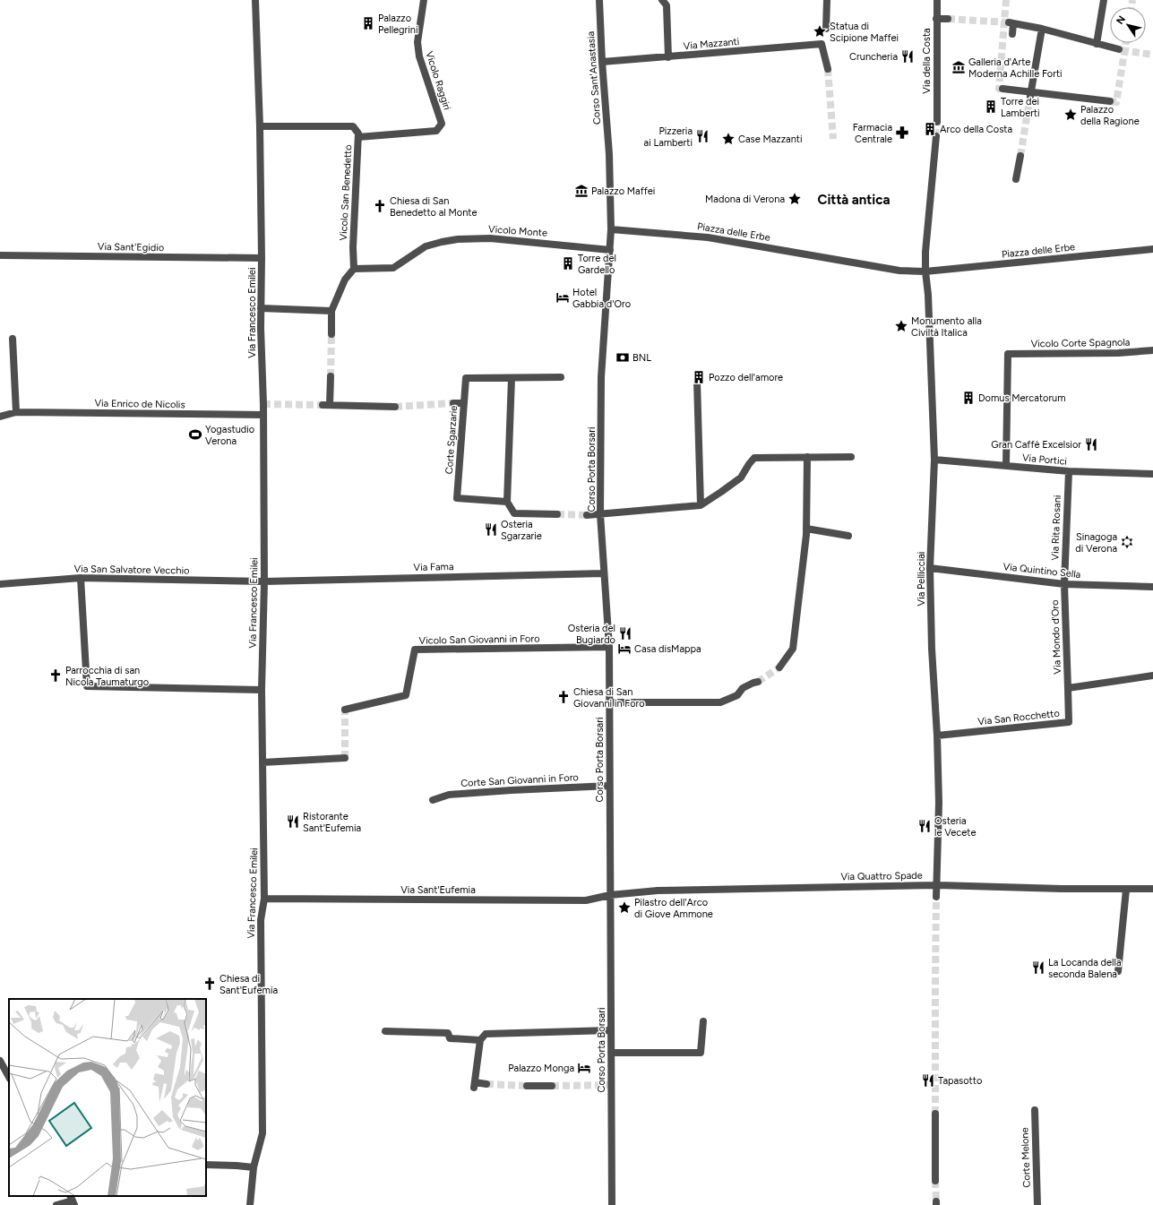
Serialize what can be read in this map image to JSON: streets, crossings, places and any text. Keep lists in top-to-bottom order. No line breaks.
{"streets":{"street":["Via Mazzanti","Via della Costa","Corso Sant'Anastasia","Vicolo Raggiri","Vicolo San Benedetto","Vicolo Monte","Piazza delle Erbe","Via Sant'Egidio","Via Francesco Emilei","Vicolo Corte Spagnola","Via Enrico de Nicolis","Corte Sgarzarie","Via Portici","Corso Porta Borsari","Via Rita Rosani","Via Fama","Via San Salvatore Vecchio","Via Quintino Sella","Via Pellicciai","Via Mondo d'Oro","Vicolo San Giovanni in Foro","Via San Rocchetto","Corte San Giovanni in Foro","Via Quattro Spade","Via Sant'Eufemia","Corte Melone"]},"crossings":[["Via Mazzanti","Corso Sant'Anastasia"],["Corso Sant'Anastasia","Piazza delle Erbe"],["Corso Sant'Anastasia","Corso Porta Borsari"],["Vicolo Raggiri","Vicolo San Benedetto"],["Vicolo San Benedetto","Vicolo Monte"],["Vicolo San Benedetto","Via Francesco Emilei"],["Vicolo Monte","Corso Porta Borsari"],["Piazza delle Erbe","Corso Porta Borsari"],["Piazza delle Erbe","Via Pellicciai"],["Via Sant'Egidio","Via Francesco Emilei"],["Via Francesco Emilei","Via Enrico de Nicolis"],["Via Francesco Emilei","Via Fama"],["Via Francesco Emilei","Via San Salvatore Vecchio"],["Via Francesco Emilei","Via Sant'Eufemia"],["Vicolo Corte Spagnola","Via Portici"],["Via Portici","Via Rita Rosani"],["Via Portici","Via Pellicciai"],["Corso Porta Borsari","Via Fama"],["Corso Porta Borsari","Vicolo San Giovanni in Foro"],["Corso Porta Borsari","Corte San Giovanni in Foro"],["Corso Porta Borsari","Via Quattro Spade"],["Corso Porta Borsari","Via Sant'Eufemia"],["Via Rita Rosani","Via Quintino Sella"],["Via Rita Rosani","Via Mondo d'Oro"],["Via Fama","Via San Salvatore Vecchio"],["Via Quintino Sella","Via Pellicciai"],["Via Quintino Sella","Via Mondo d'Oro"],["Via Pellicciai","Via San Rocchetto"],["Via Pellicciai","Via Quattro Spade"],["Via Mondo d'Oro","Via San Rocchetto"],["Via Quattro Spade","Via Sant'Eufemia"]],"districts":["Città antica"],"places":{"building":["Palazzo Pellegrini","Torre dei Lamberti","Arco della Costa","Torre del Gardello","Pozzo dell'amore","Domus Mercatorum"],"place":["Statua di Scipione Maffei","Palazzo della Ragione","Case Mazzanti","Madona di Verona","Monumento alla Civiltà Italica","Pilastro dell'Arco di Giove Ammone"],"restaurant":["Cruncheria","Pizzeria ai Lamberti","Gran Caffè Excelsior","Osteria Sgarzarie","Osteria del Bugiardo","Ristorante Sant'Eufemia","Osteria le Vecete","La Locanda della seconda Balena","Tapasotto"],"museum":["Galleria d'Arte Moderna Achille Forti","Palazzo Maffei"],"pharmacy":["Farmacia Centrale"],"church":["Chiesa di San Benedetto al Monte","Parrocchia di san Nicola Taumaturgo","Chiesa di San Giovanni in Foro","Chiesa di Sant'Eufemia"],"hotel":["Hotel Gabbia d'Oro","Casa disMappa","Palazzo Monga"],"bank":["BNL"],"sports":["Yogastudio Verona"],"synagogue":["Sinagoga di Verona"]},"north":"top left"}
